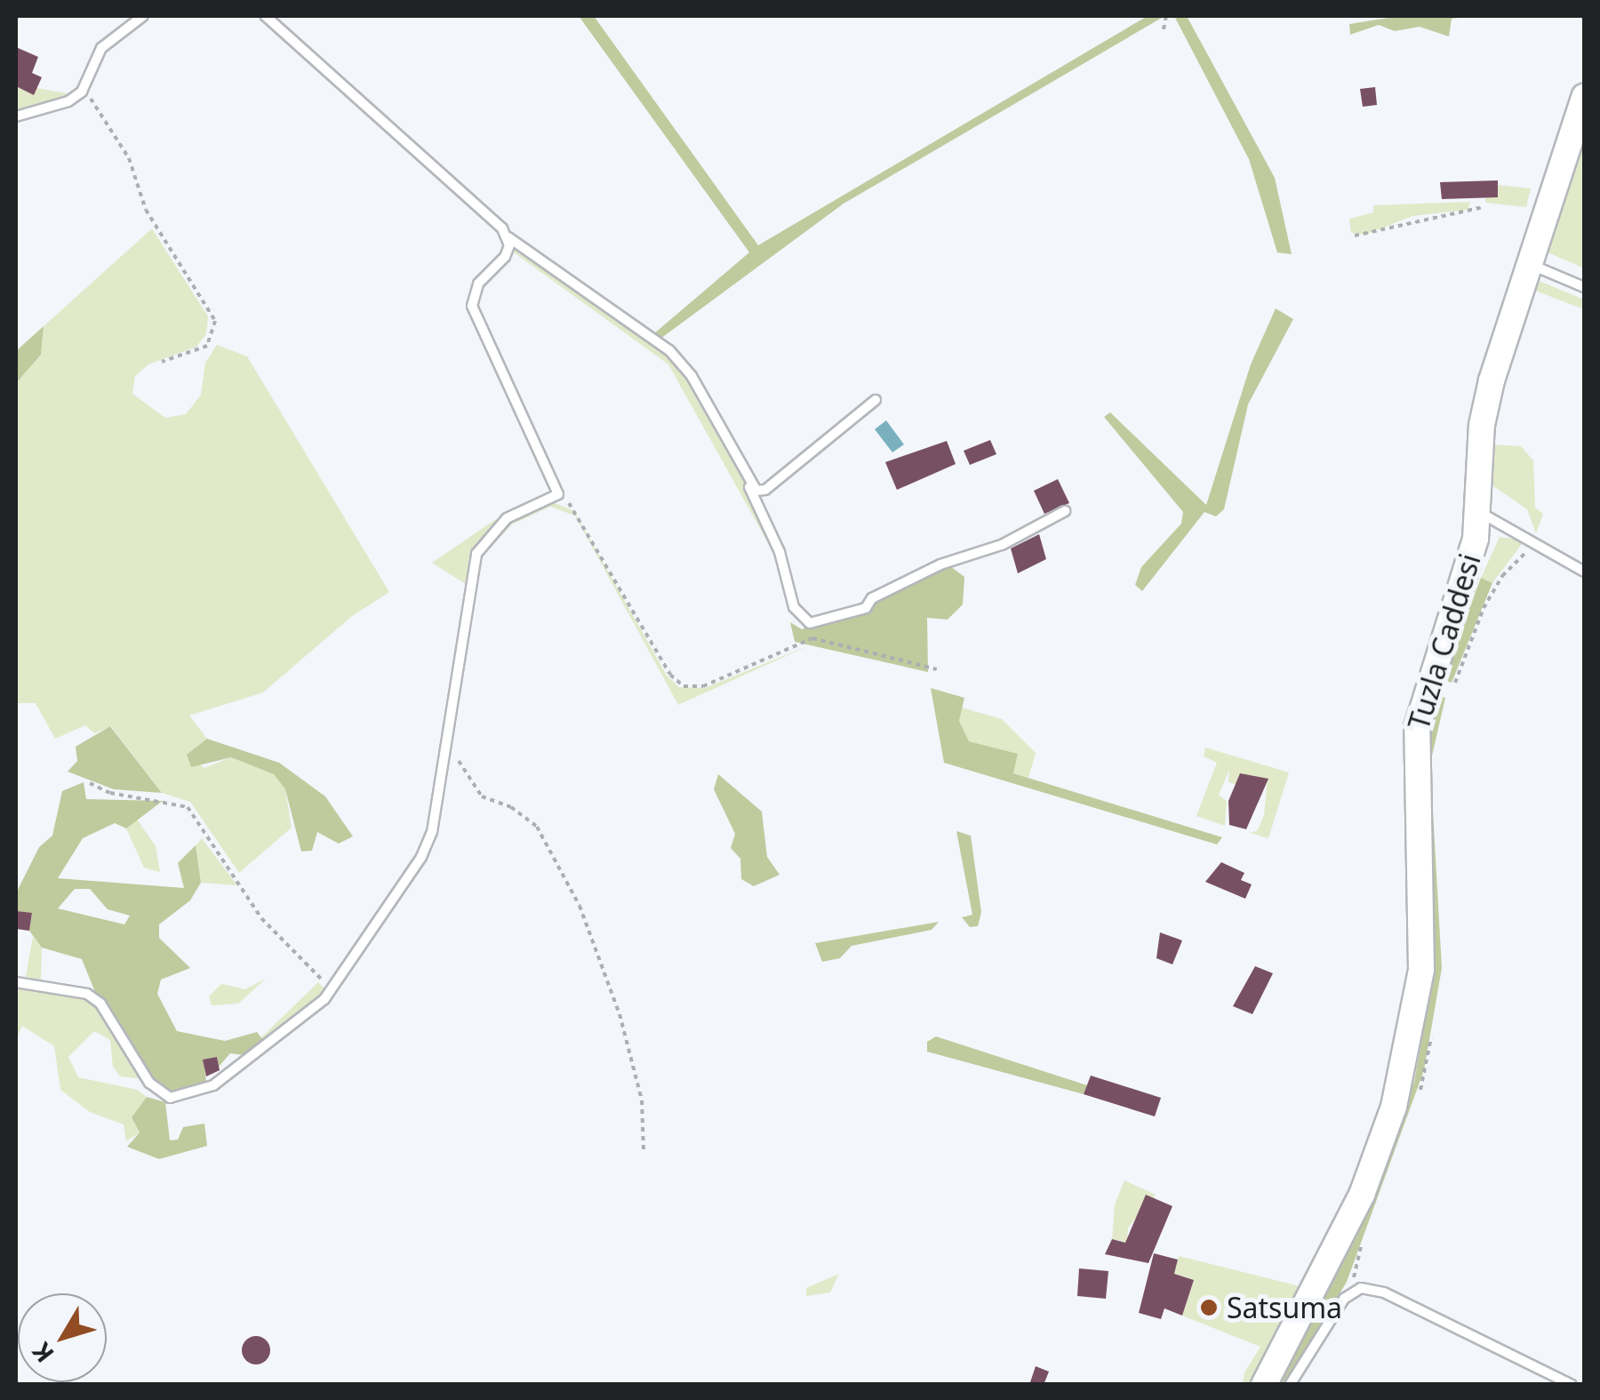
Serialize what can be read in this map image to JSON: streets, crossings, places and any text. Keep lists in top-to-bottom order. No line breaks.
{"streets":{"main road":["Tuzla Caddesi"]},"places":["Satsuma"],"north":"bottom left"}
